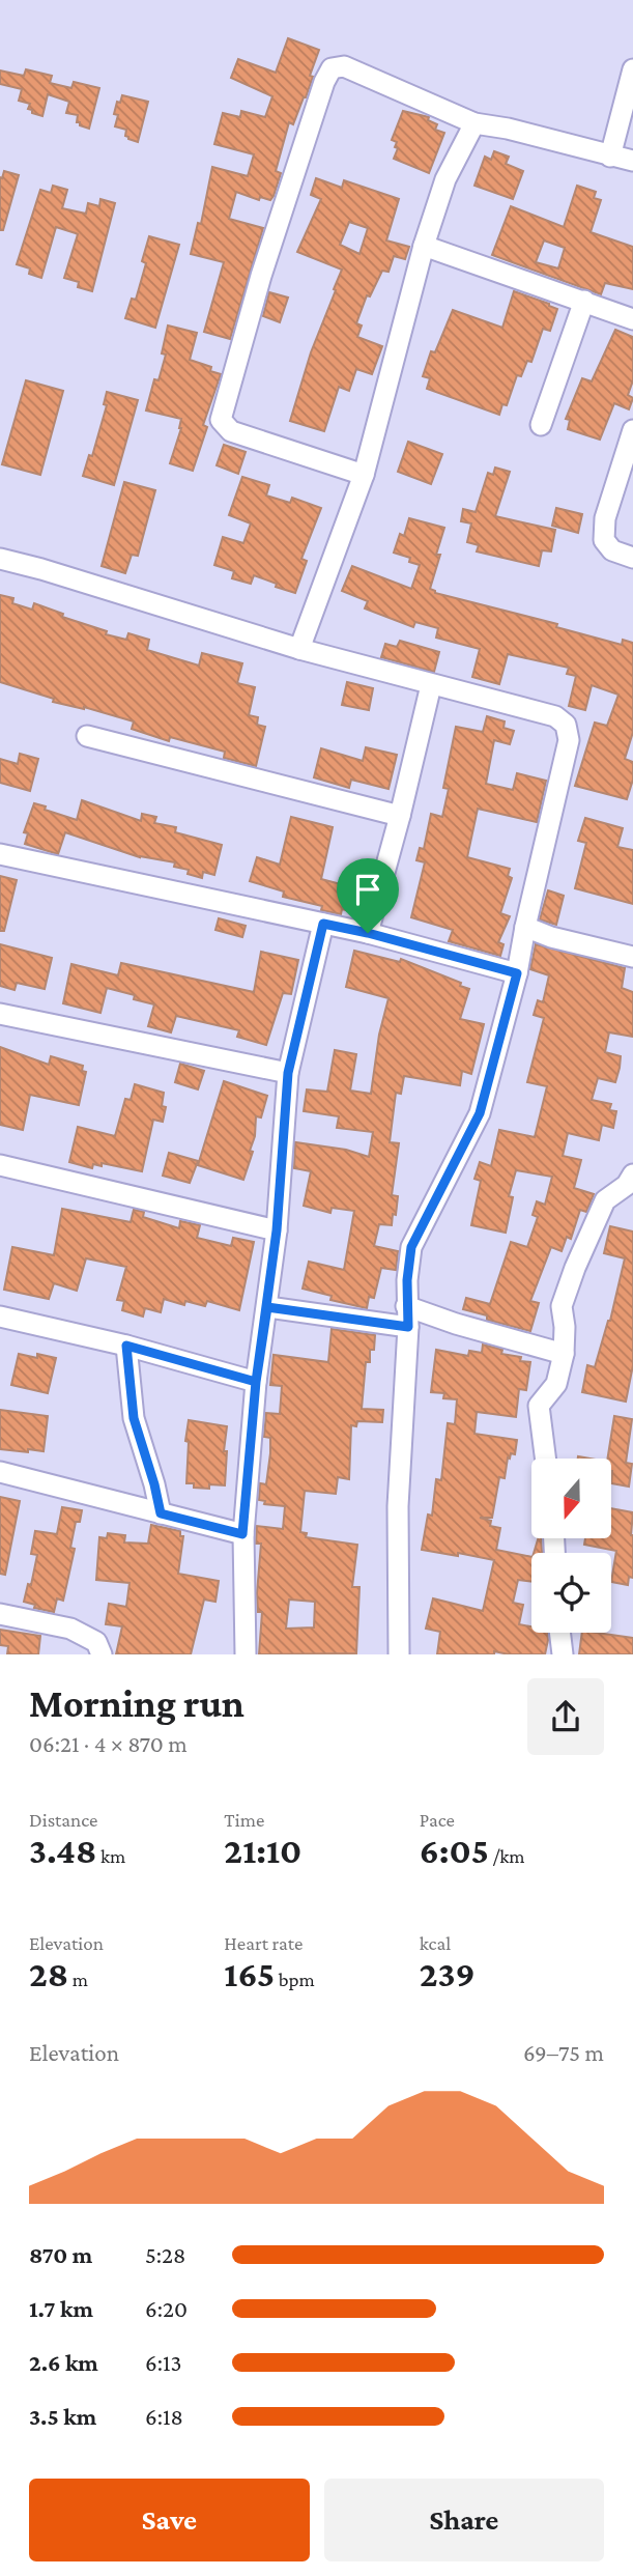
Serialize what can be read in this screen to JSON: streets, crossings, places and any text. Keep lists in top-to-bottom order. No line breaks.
{"north":"bottom","page":{"heading":["Morning run","06:21 · 4 × 870 m"],"stats":[["Distance","3.48 km"],["Time","21:10"],["Pace","6:05 /km"],["Elevation","28 m"],["Heart rate","165 bpm"],["kcal","239"]],"chart":["Elevation","69–75 m"],"list":[{"name":"870 m","note":"5:28"},{"name":"1.7 km","note":"6:20"},{"name":"2.6 km","note":"6:13"},{"name":"3.5 km","note":"6:18"}],"buttons":["Save","Share"]}}
